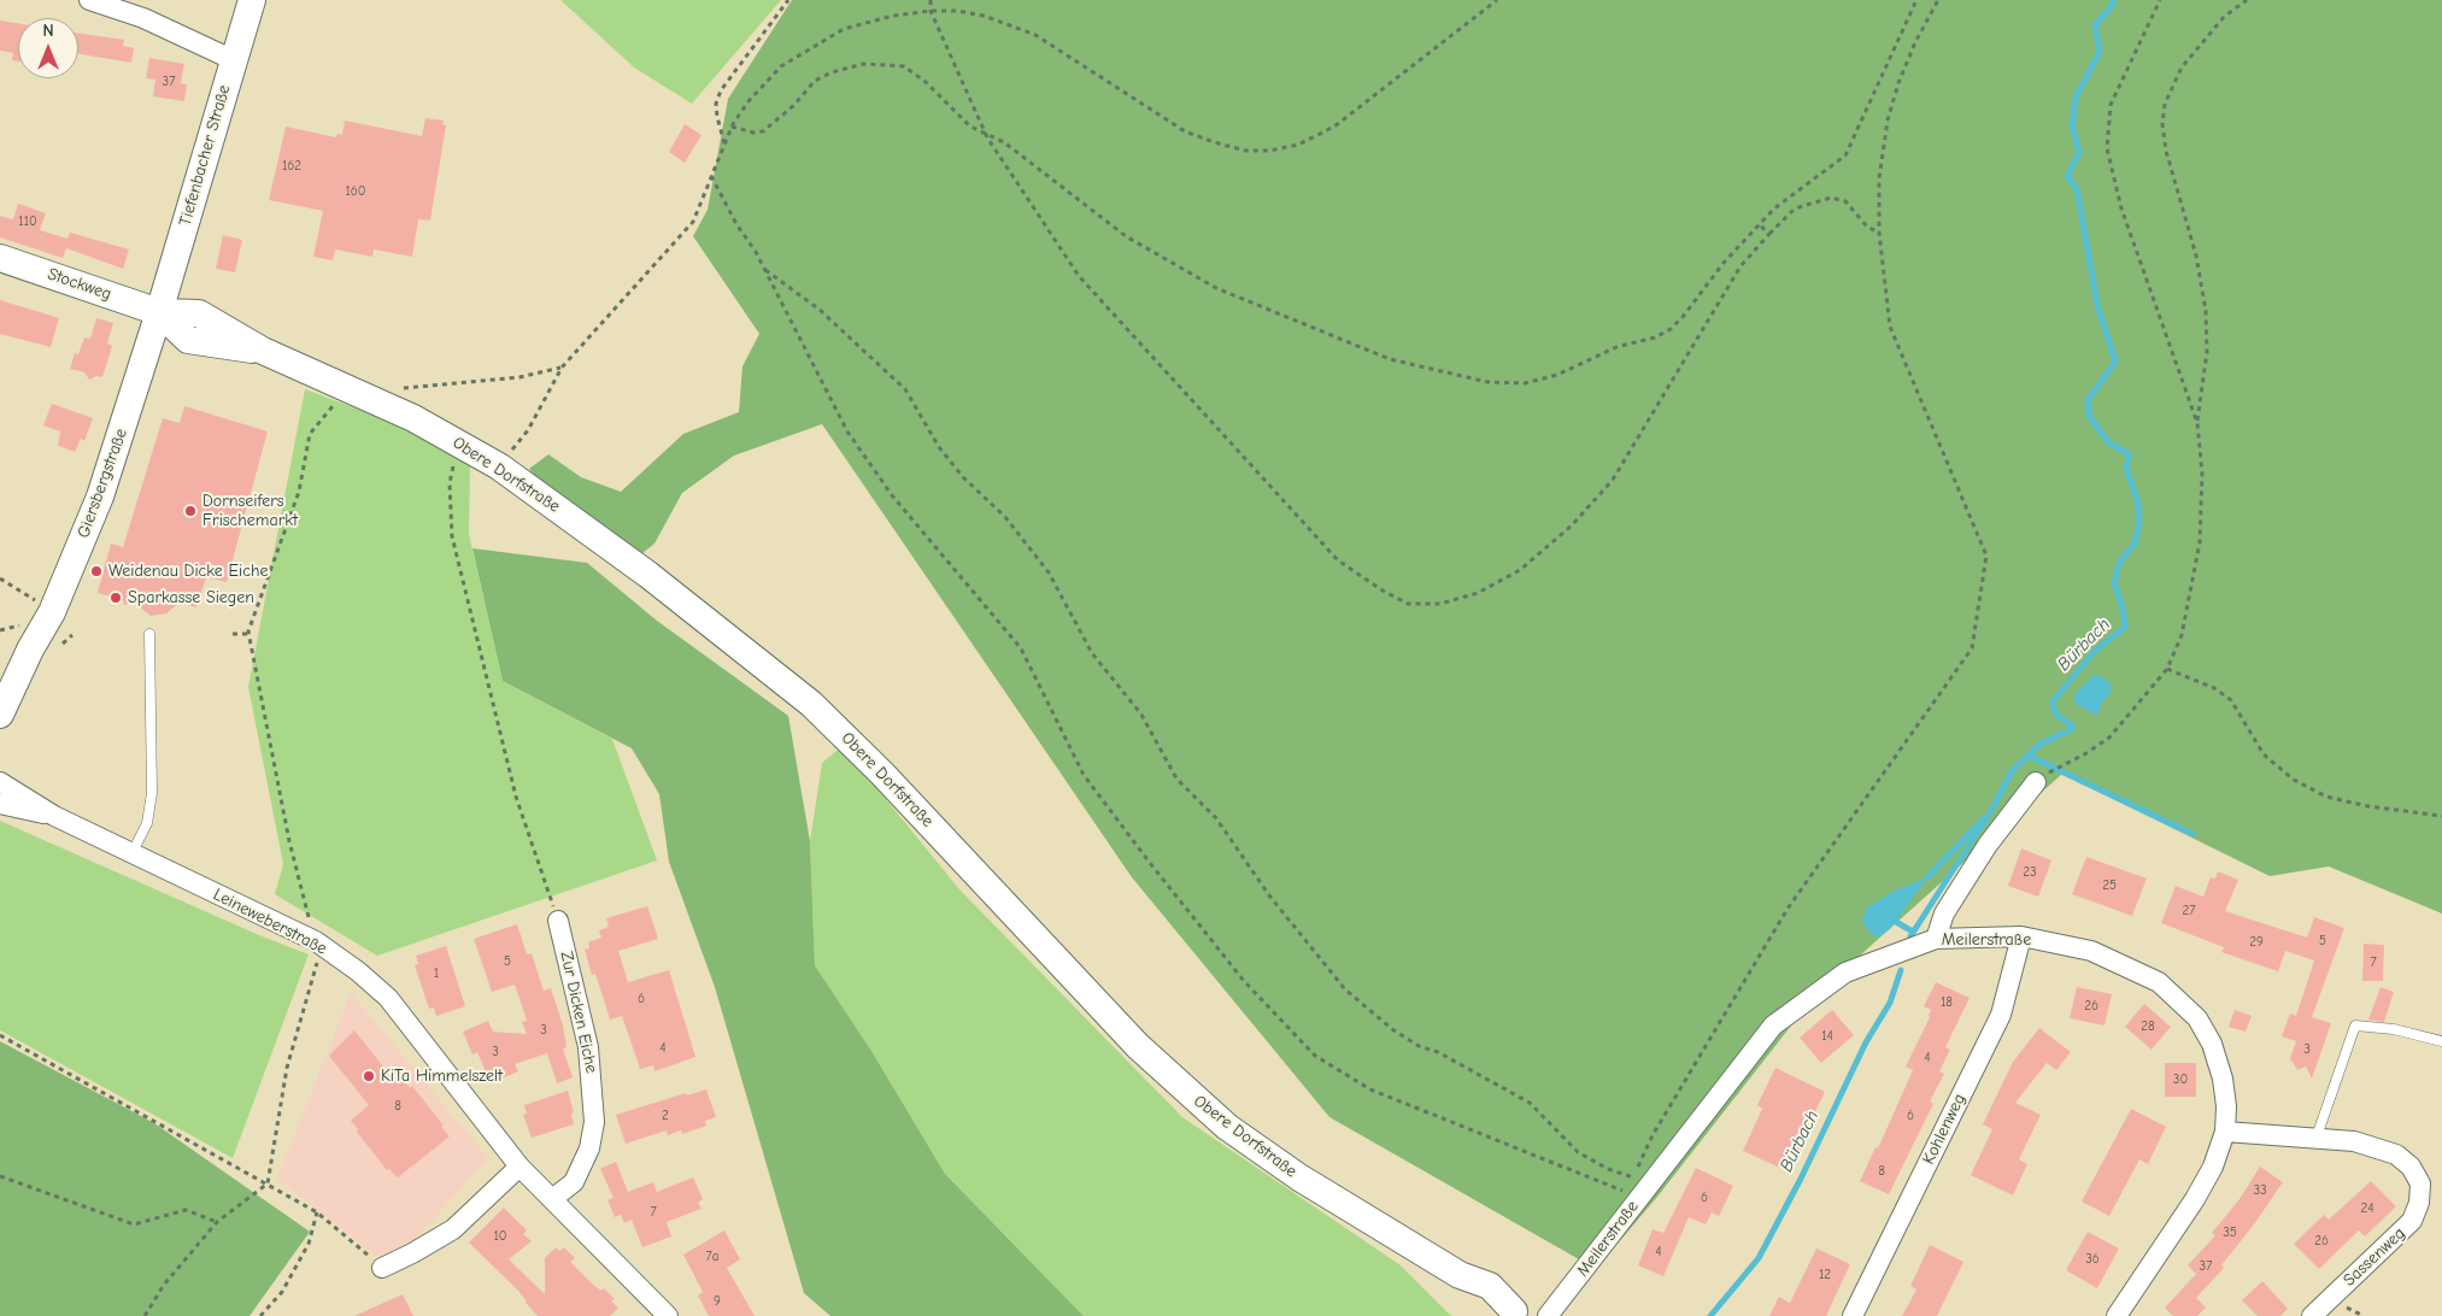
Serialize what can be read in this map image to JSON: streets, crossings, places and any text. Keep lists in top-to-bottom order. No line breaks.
{"streets":{"street":["Tiefenbacher Straße","Stockweg","Obere Dorfstraße","Giersbergstraße","Leineweberstraße","Meilerstraße","Zur Dicken Eiche","Kohlenweg","Sassenweg"]},"crossings":[["Tiefenbacher Straße","Stockweg"],["Tiefenbacher Straße","Obere Dorfstraße"],["Tiefenbacher Straße","Giersbergstraße"],["Stockweg","Obere Dorfstraße"],["Stockweg","Giersbergstraße"],["Obere Dorfstraße","Giersbergstraße"],["Leineweberstraße","Zur Dicken Eiche"],["Meilerstraße","Kohlenweg"],["Meilerstraße","Sassenweg"]],"water":["Bürbach"],"places":["Dornseifers Frischemarkt","Weidenau Dicke Eiche","Sparkasse Siegen","KiTa Himmelszelt"],"house_numbers":["37","162","160","110","23","25","27","5","29","5","7","1","6","18","26","28","3","14","4","3","3","4","30","8","2","6","8","33","6","24","7","35","10","26","4","7a","36","37","12","9"],"north":"top"}
